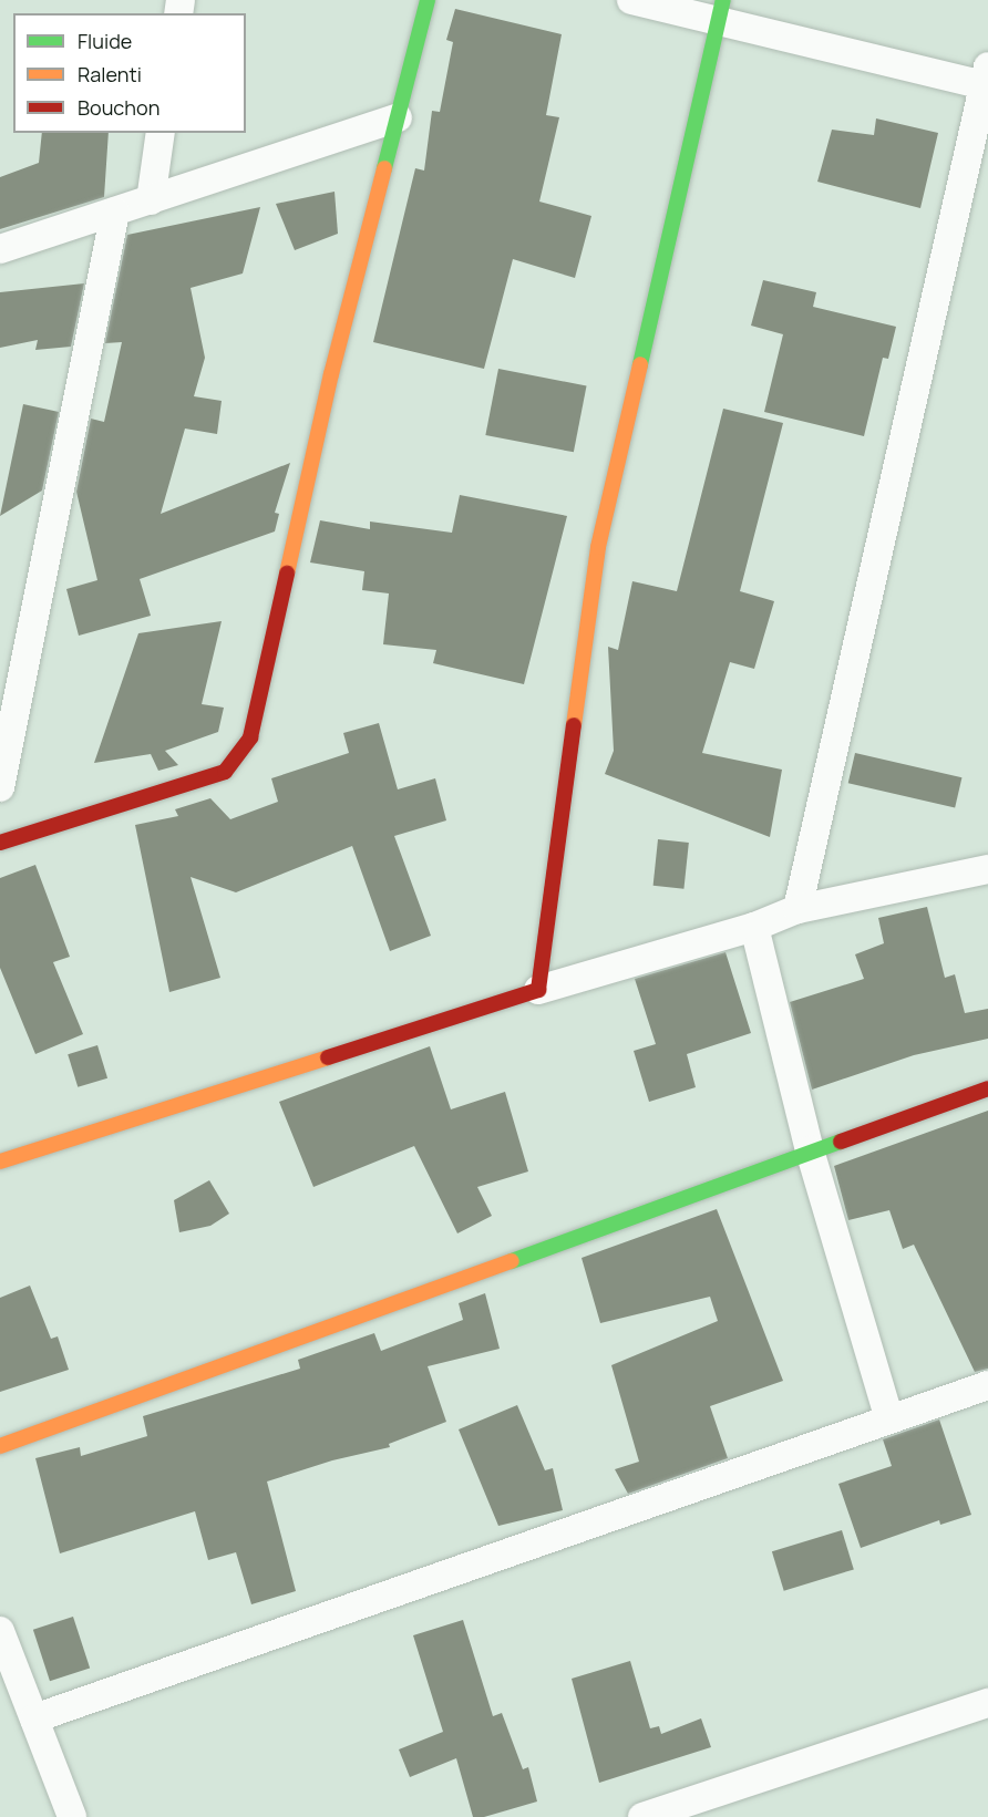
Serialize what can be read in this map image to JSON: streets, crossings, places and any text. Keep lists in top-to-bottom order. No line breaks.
{"legend":["Fluide","Ralenti","Bouchon"]}
